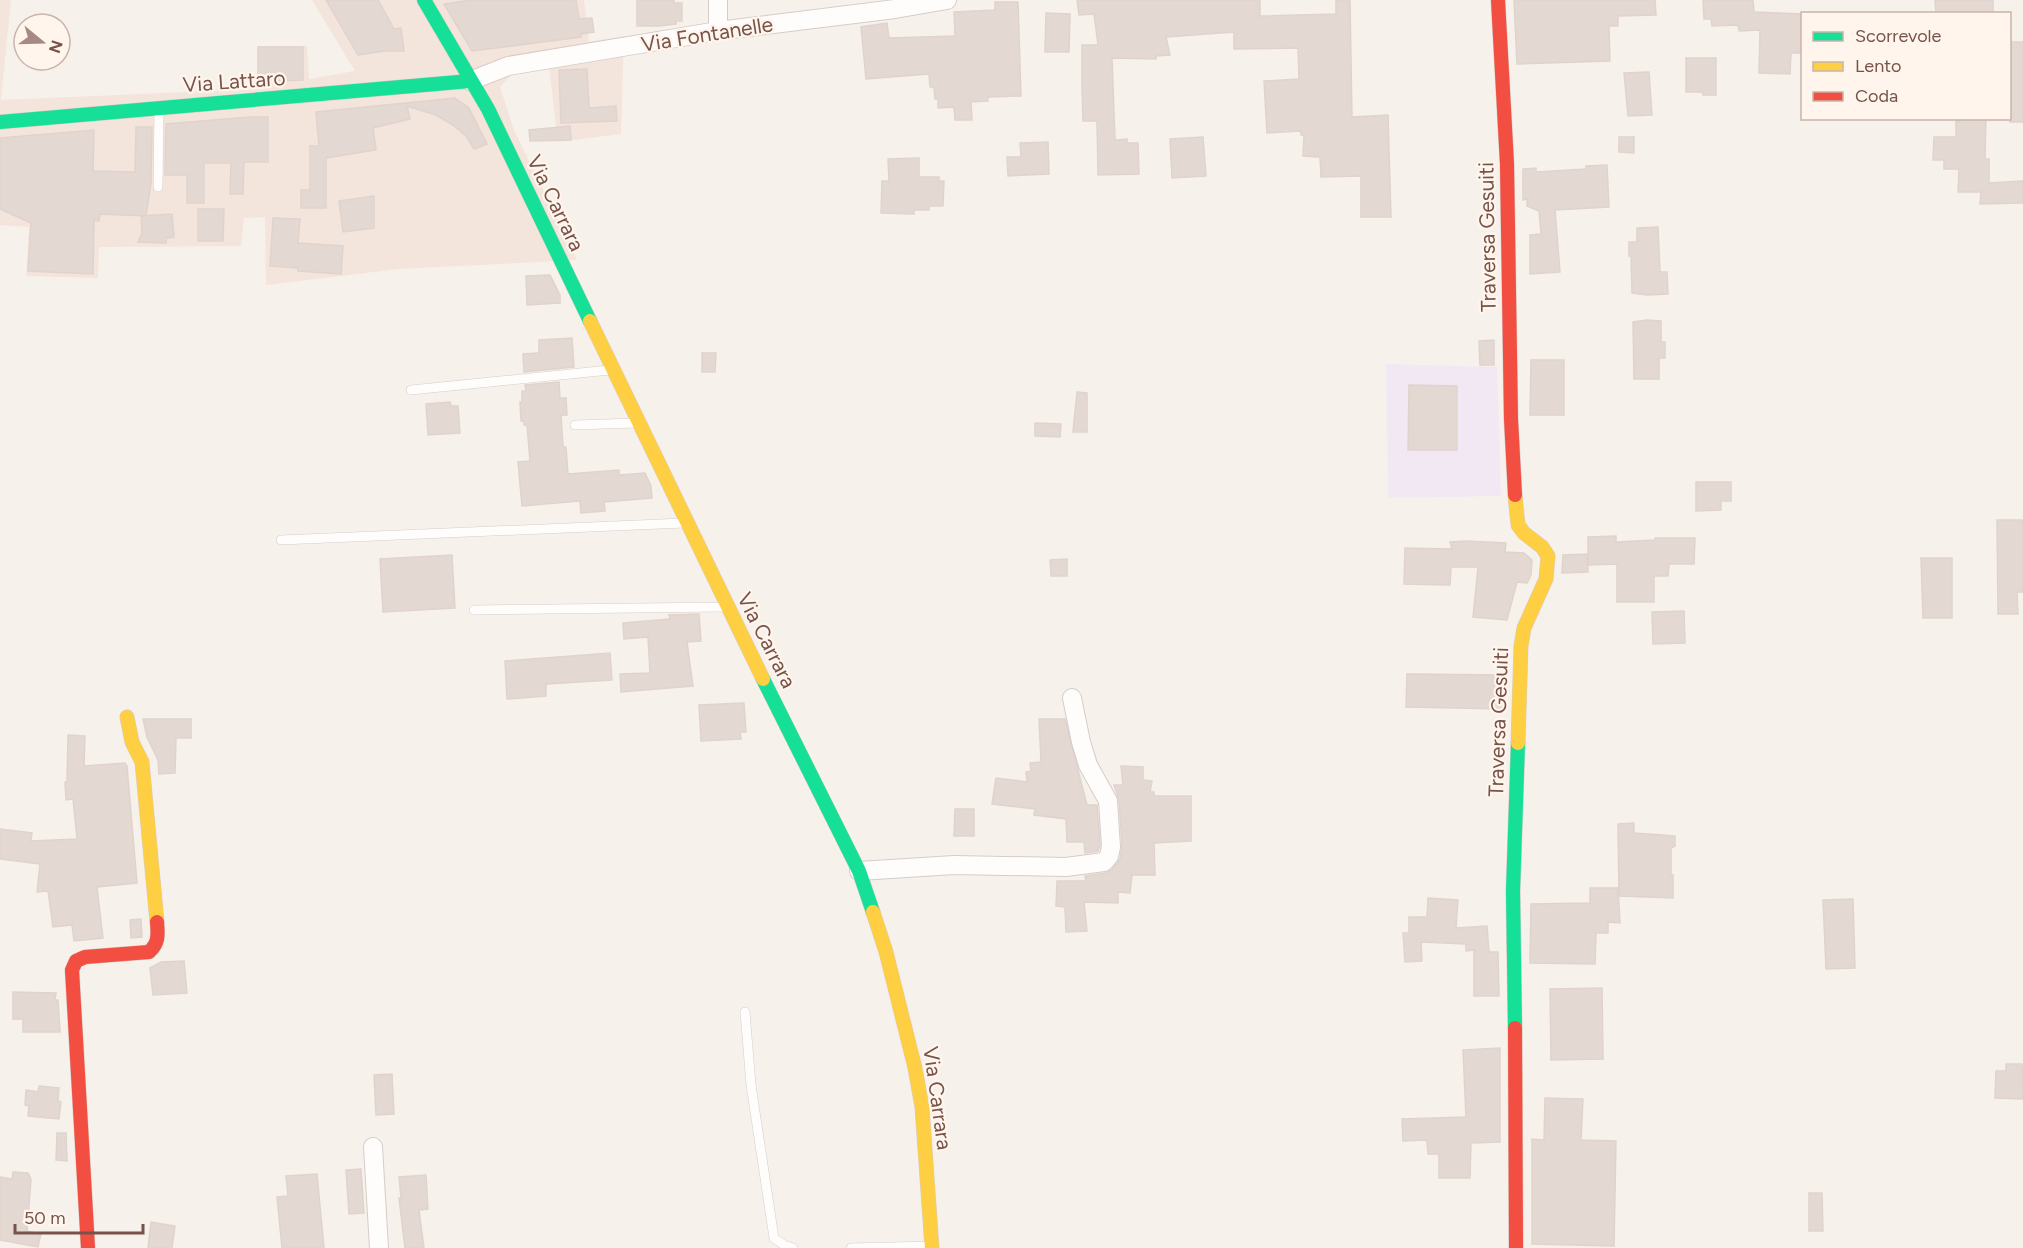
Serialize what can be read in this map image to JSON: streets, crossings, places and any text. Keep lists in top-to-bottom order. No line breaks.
{"streets":{"street":["Via Fontanelle","Via Lattaro","Via Carrara","Traversa Gesuiti"]},"crossings":[["Via Fontanelle","Via Lattaro"],["Via Fontanelle","Via Carrara"],["Via Lattaro","Via Carrara"]],"legend":["Scorrevole","Lento","Coda"],"scale_bar":"50 m","north":"right"}
